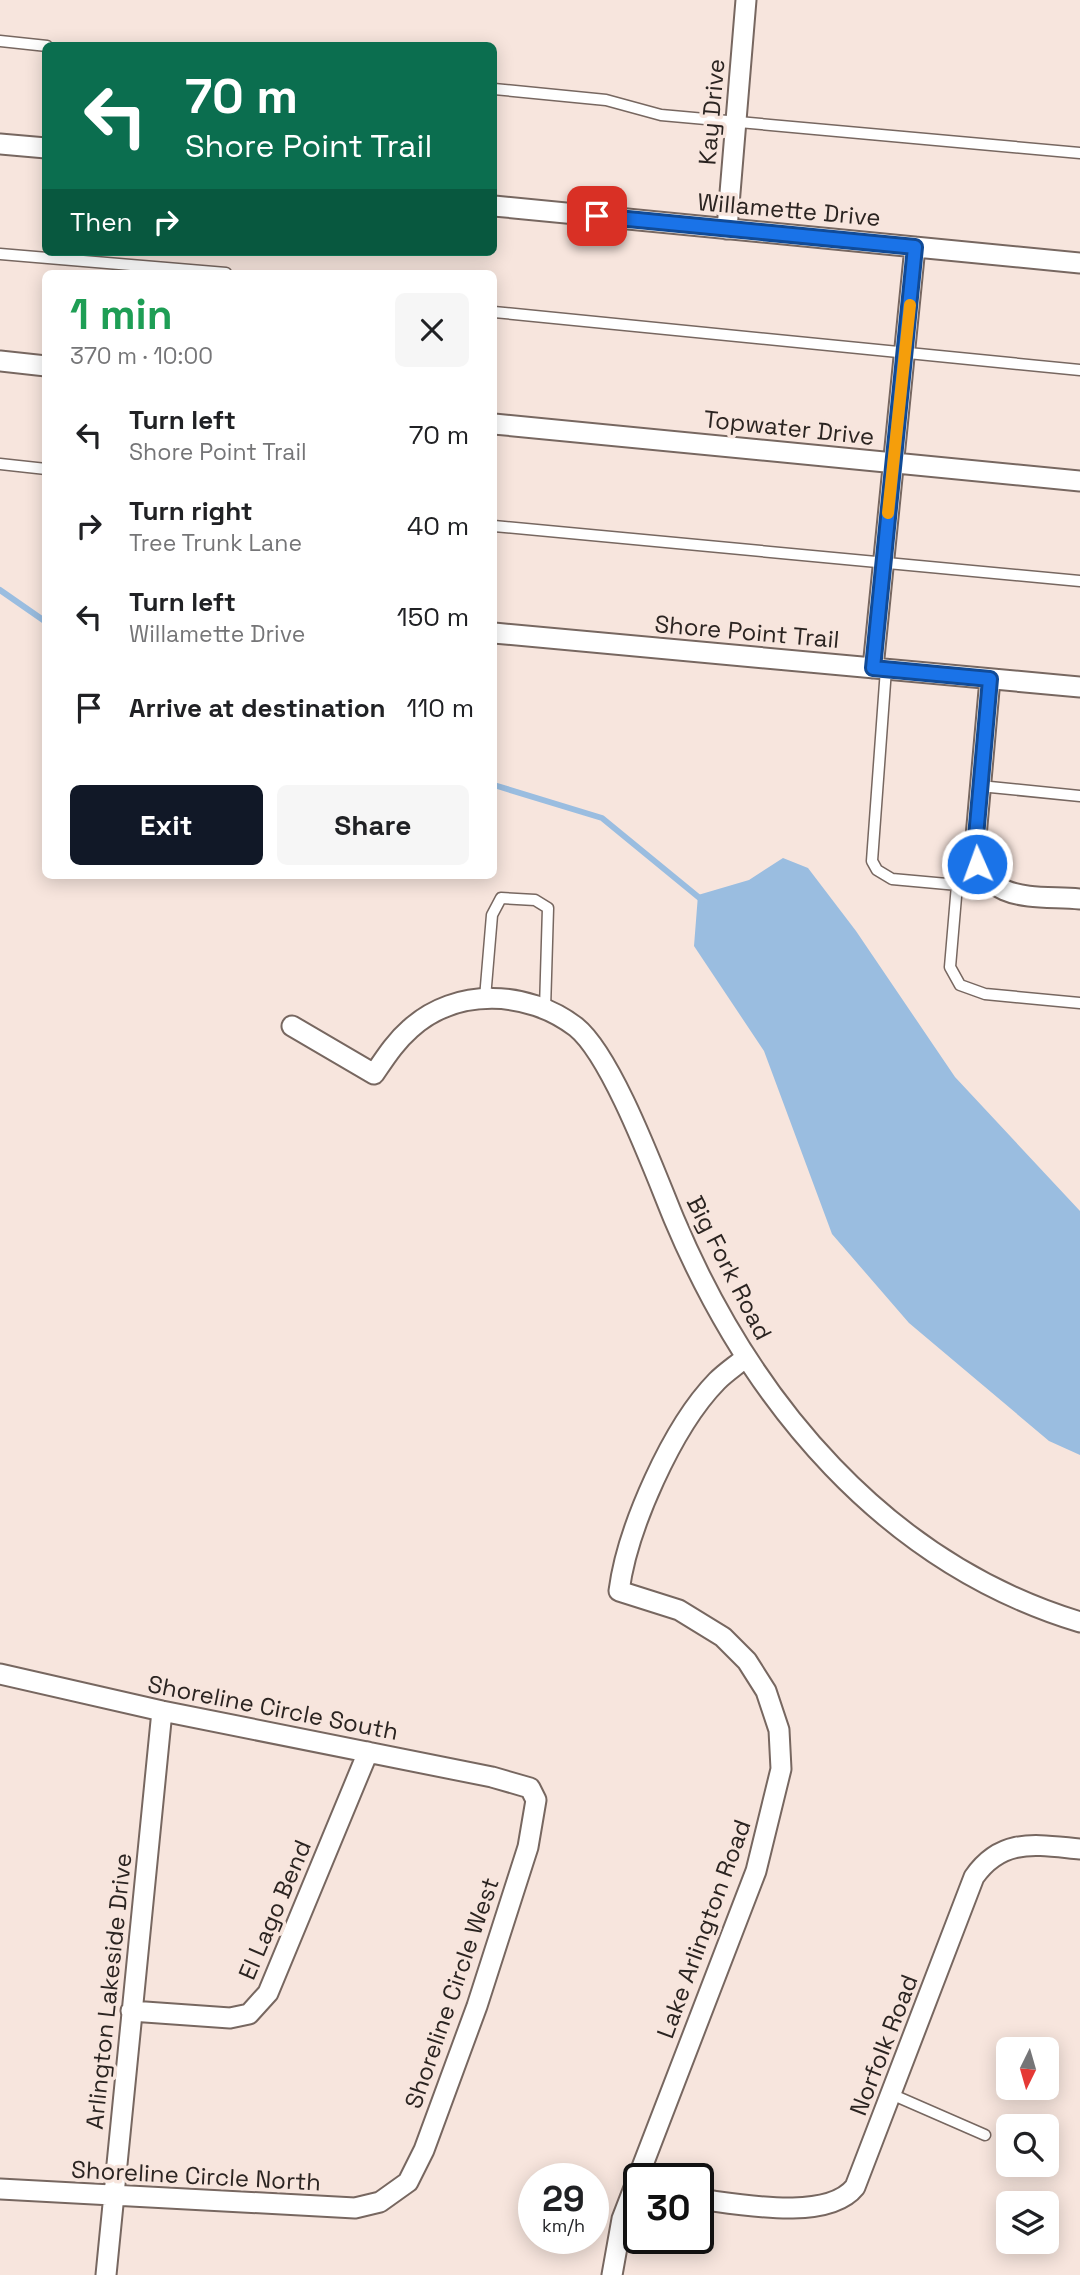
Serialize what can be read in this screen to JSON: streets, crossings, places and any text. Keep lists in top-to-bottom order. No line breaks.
{"streets":{"street":["Kay Drive","Willamette Drive","Topwater Drive","Shore Point Trail","Big Fork Road","Shoreline Circle South","El Lago Bend","Lake Arlington Road","Arlington Lakeside Drive","Shoreline Circle West","Norfolk Road","Shoreline Circle North"]},"crossings":[["Kay Drive","Willamette Drive"],["Big Fork Road","Lake Arlington Road"],["Shoreline Circle South","El Lago Bend"],["Shoreline Circle South","Arlington Lakeside Drive"],["Shoreline Circle South","Shoreline Circle West"],["El Lago Bend","Arlington Lakeside Drive"],["Arlington Lakeside Drive","Shoreline Circle North"],["Shoreline Circle West","Shoreline Circle North"]],"north":"bottom","page":{"turn":["70 m","Shore Point Trail"],"then":"Then","heading":["1 min","370 m · 10:00"],"list":[{"name":"Turn left","note":"Shore Point Trail","value":"70 m"},{"name":"Turn right","note":"Tree Trunk Lane","value":"40 m"},{"name":"Turn left","note":"Willamette Drive","value":"150 m"},{"name":"Arrive at destination","value":"110 m"}],"buttons":["Exit","Share"],"speed":"29 km/h","limit":"30"}}
